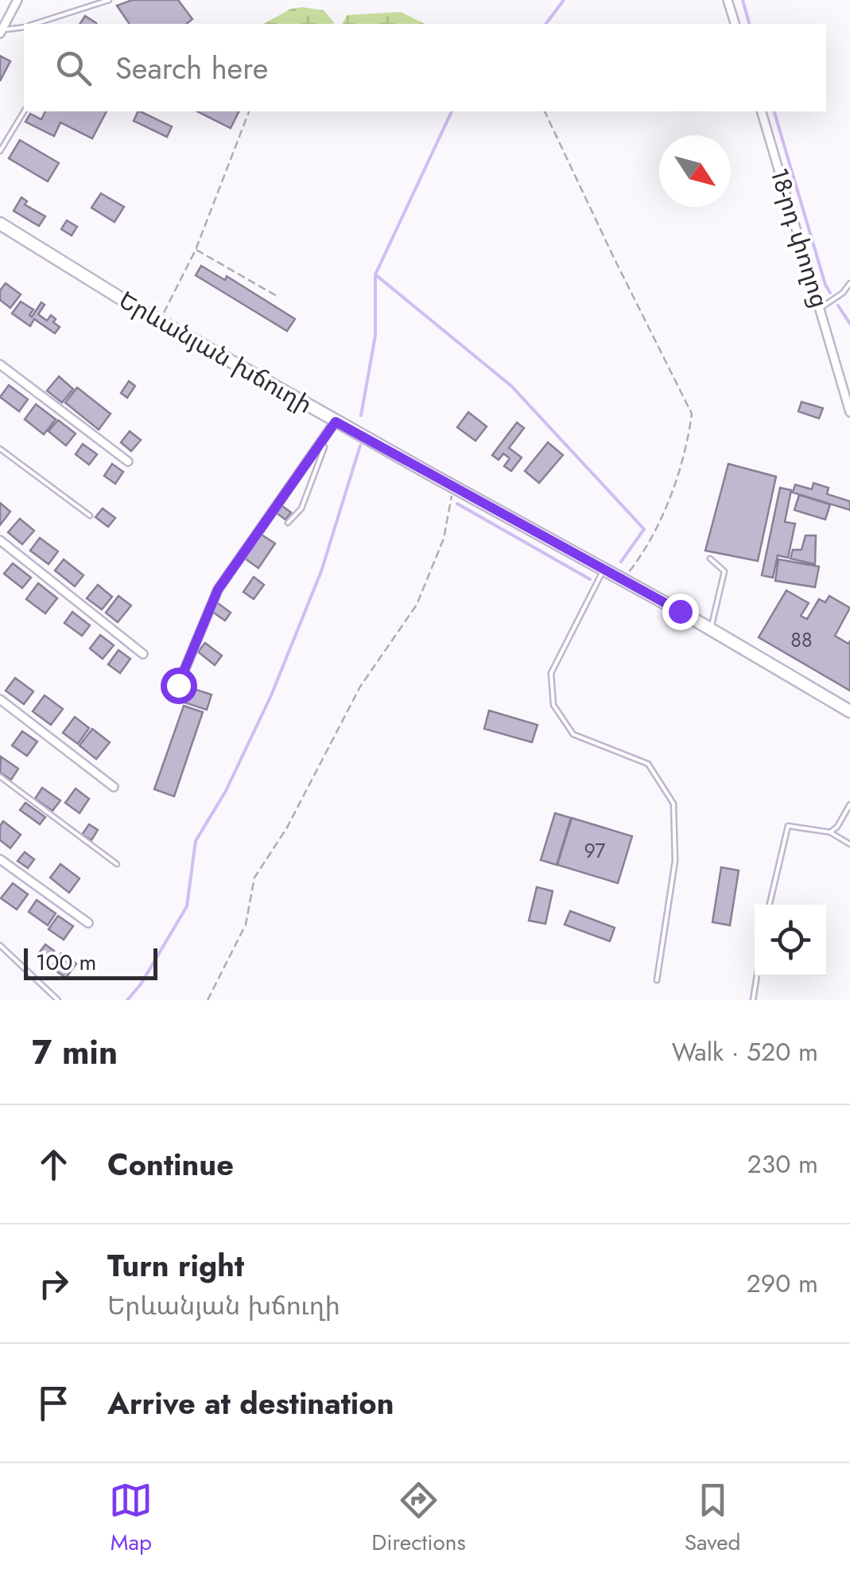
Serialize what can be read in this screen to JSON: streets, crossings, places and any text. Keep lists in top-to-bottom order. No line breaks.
{"streets":{"main road":["Երևանյան խճուղի"],"street":["18-րդ փողոց"]},"house_numbers":["88","97"],"scale_bar":"100 m","north":"bottom right","page":{"search":"Search here","scale":"100 m","heading":["7 min","Walk · 520 m"],"list":[["Continue","230 m"],["Turn right","Երևանյան խճուղի","290 m"],"Arrive at destination"],"nav":["Map","Directions","Saved"]}}
